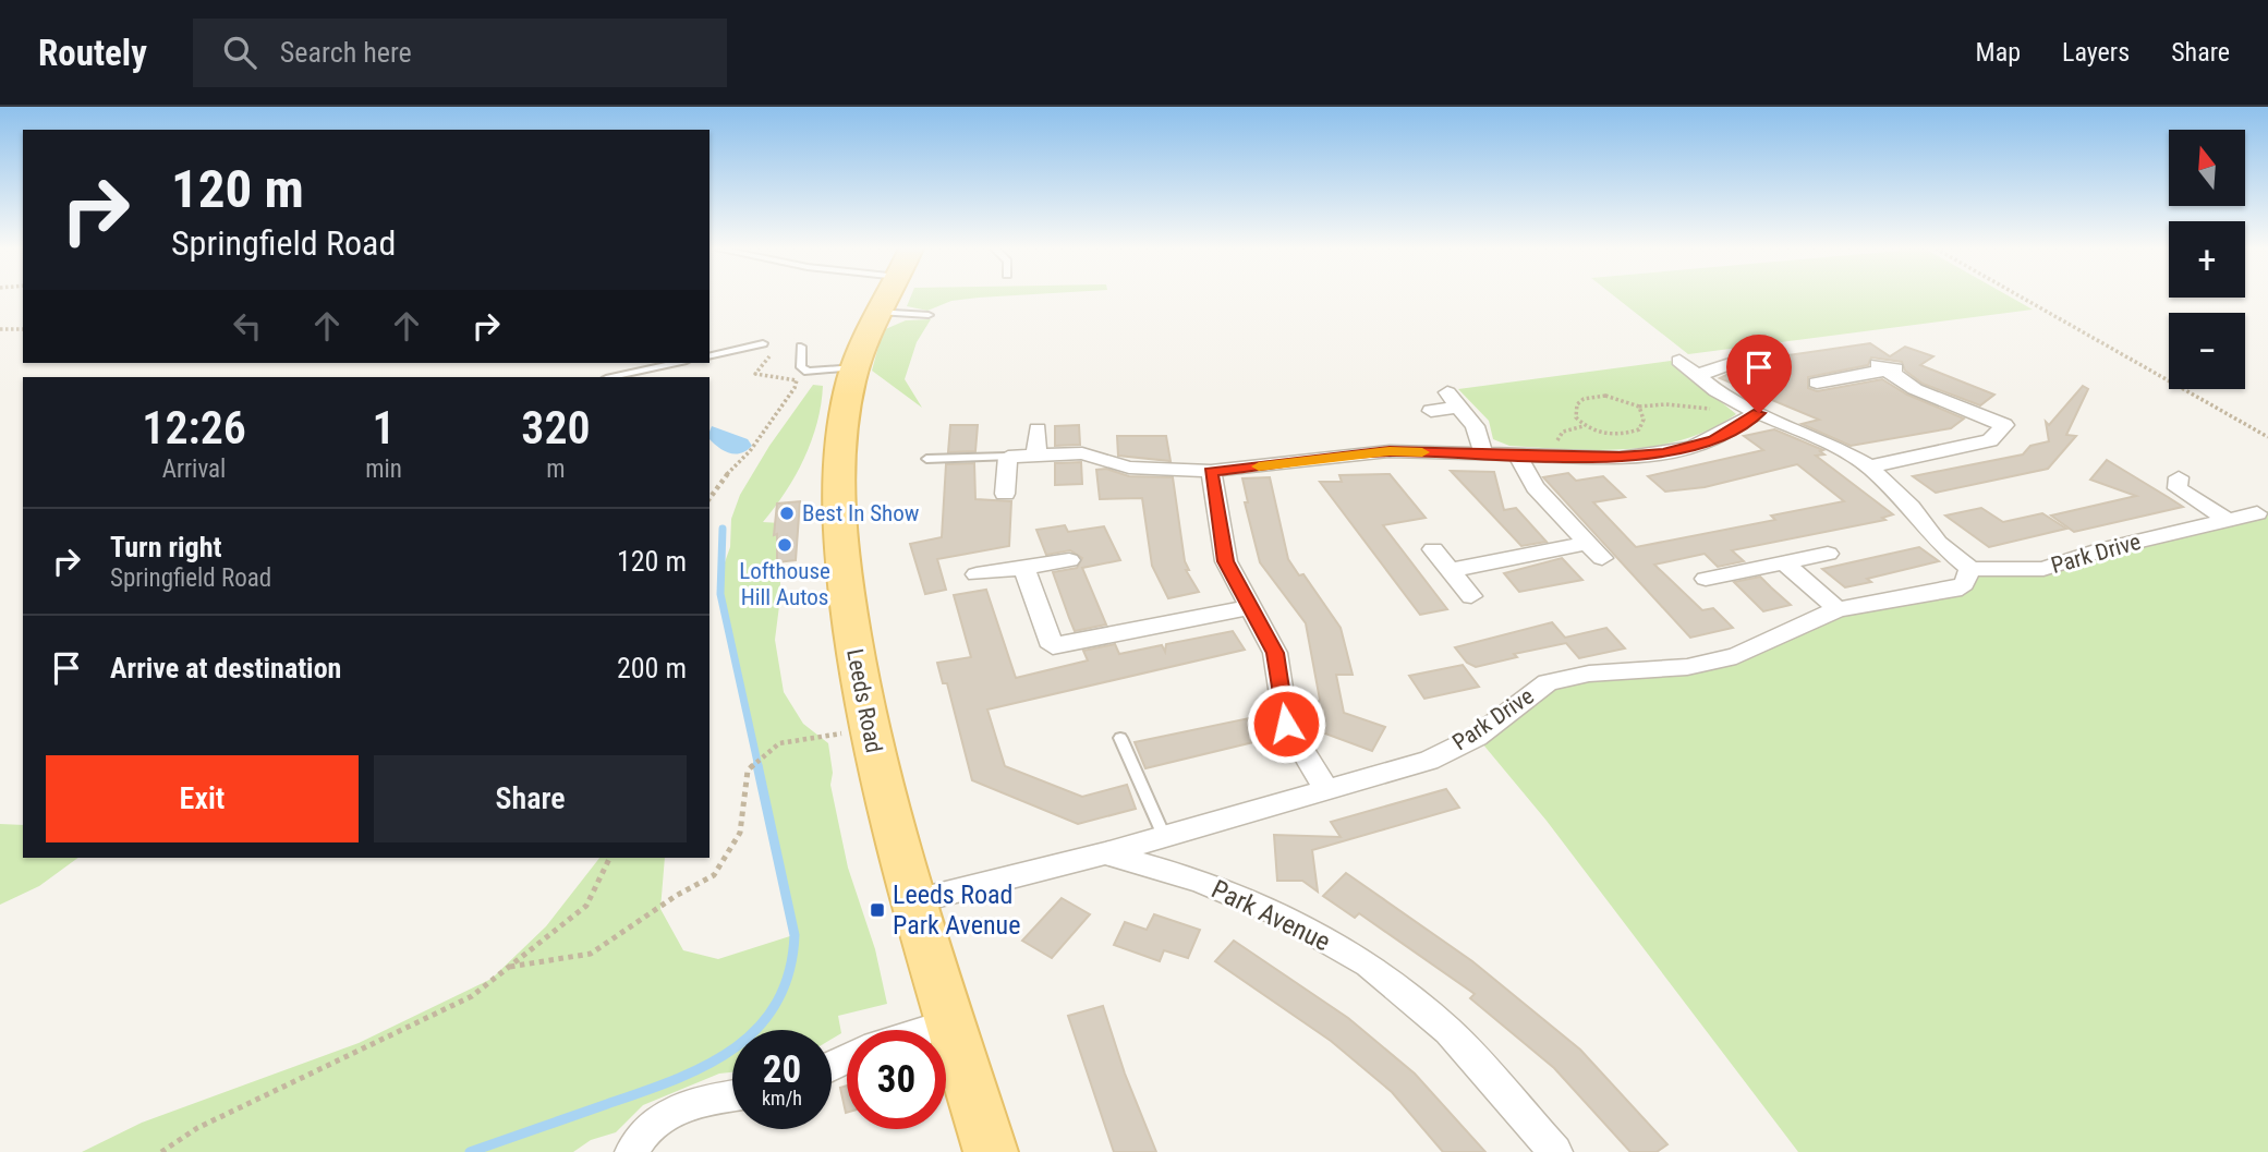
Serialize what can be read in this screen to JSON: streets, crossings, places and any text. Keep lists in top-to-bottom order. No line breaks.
{"streets":{"main road":["Leeds Road"],"street":["Park Drive","Park Avenue"]},"crossings":[["Park Drive","Park Avenue"]],"places":{"other":["Best In Show","Lofthouse Hill Autos"],"transit":["Leeds Road Park Avenue"]},"north":"top","page":{"header":"Routely","search":"Search here","nav":["Map","Layers","Share"],"map_buttons":["+","−"],"turn":["120 m","Springfield Road"],"eta":["12:26","Arrival","1","min","320","m"],"list":[{"name":"Turn right","note":"Springfield Road","value":"120 m"},{"name":"Arrive at destination","value":"200 m"}],"buttons":["Exit","Share"],"speed":"20 km/h","limit":"30"}}
